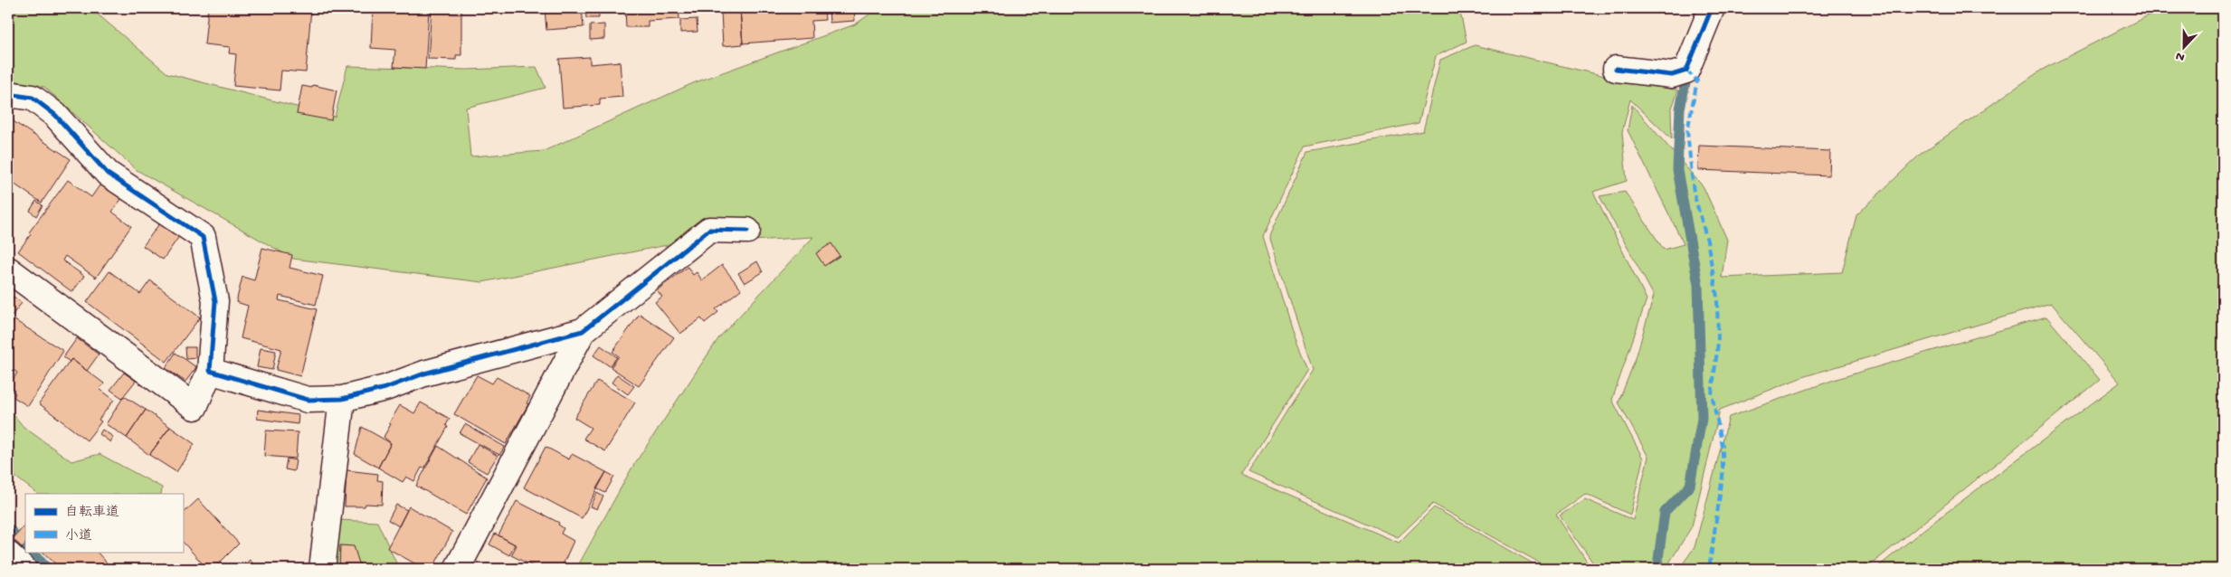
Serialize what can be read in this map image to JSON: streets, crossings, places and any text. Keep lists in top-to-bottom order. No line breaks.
{"legend":["自転車道","小道"],"north":"bottom"}
